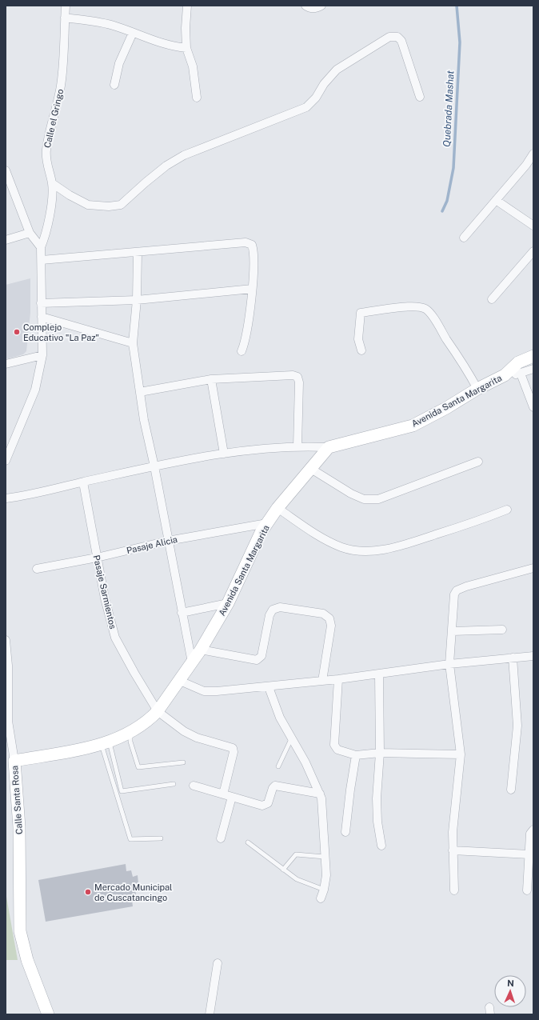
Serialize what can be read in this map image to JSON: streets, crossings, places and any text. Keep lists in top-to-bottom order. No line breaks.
{"streets":{"street":["Calle el Gringo","Avenida Santa Margarita","Pasaje Alicia","Pasaje Sarmientos","Calle Santa Rosa"]},"crossings":[["Avenida Santa Margarita","Pasaje Alicia"],["Avenida Santa Margarita","Pasaje Sarmientos"],["Avenida Santa Margarita","Calle Santa Rosa"],["Pasaje Alicia","Pasaje Sarmientos"]],"water":["Quebrada Mashat"],"places":["Complejo Educativo \"La Paz\"","Mercado Municipal de Cuscatancingo"],"north":"top"}
